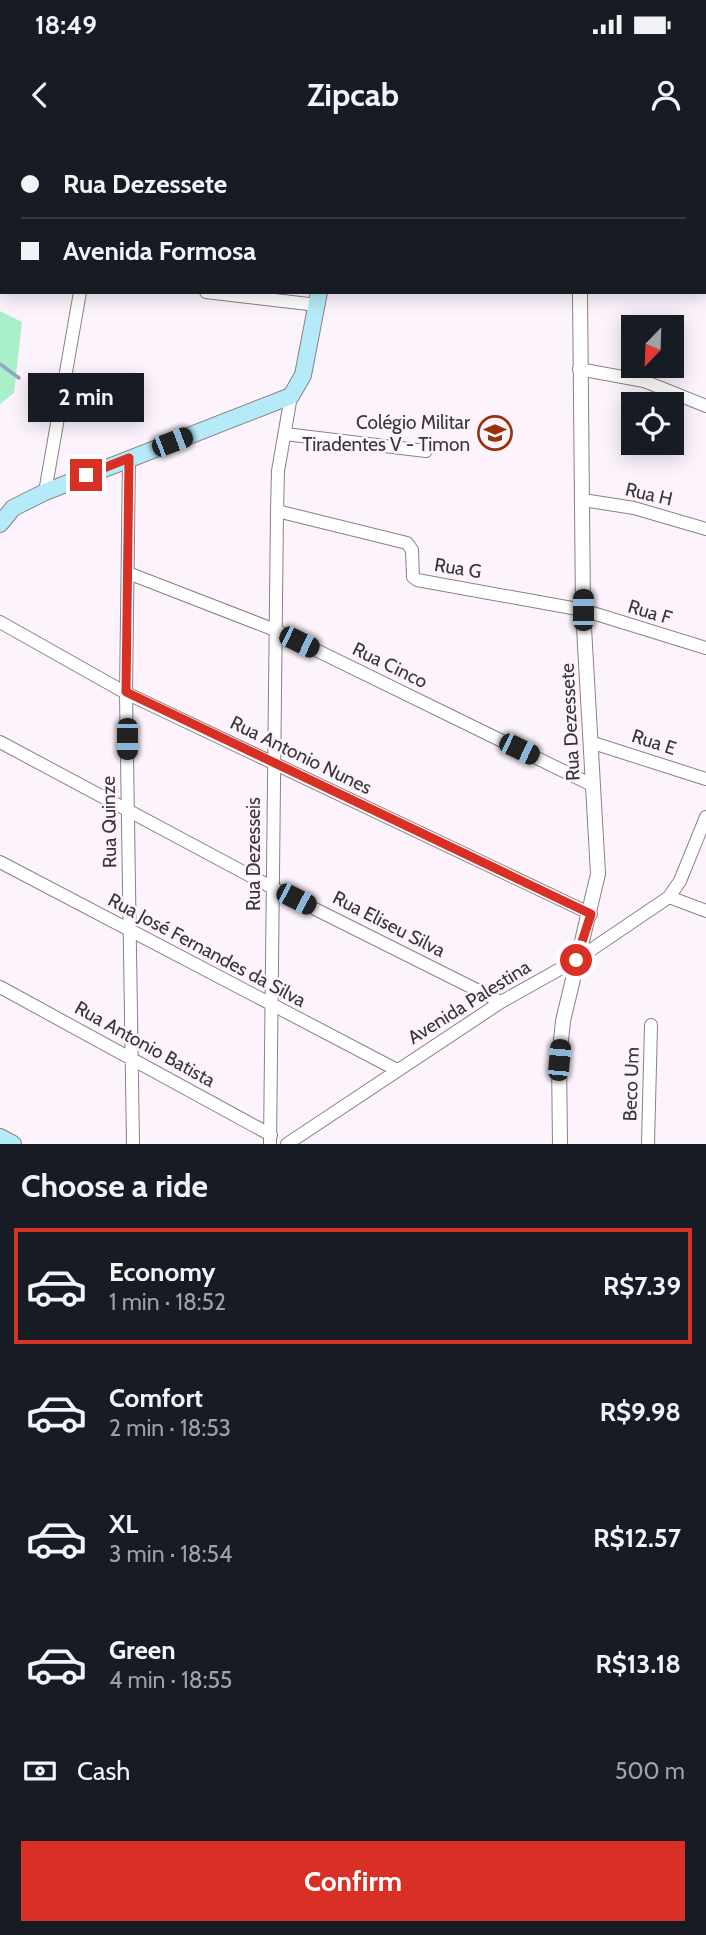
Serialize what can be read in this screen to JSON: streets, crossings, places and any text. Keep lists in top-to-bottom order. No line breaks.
{"streets":{"street":["Rua H","Rua G","Rua F","Rua Cinco","Rua Dezessete","Rua E","Rua Antonio Nunes","Rua Quinze","Rua Dezesseis","Rua Eliseu Silva","Rua José Fernandes da Silva","Avenida Palestina","Rua Antonio Batista","Beco Um"]},"crossings":[["Rua H","Rua Dezessete"],["Rua G","Rua F"],["Rua G","Rua Dezessete"],["Rua G","Rua Dezesseis"],["Rua F","Rua Dezessete"],["Rua Cinco","Rua Dezessete"],["Rua Cinco","Rua Quinze"],["Rua Cinco","Rua Dezesseis"],["Rua Dezessete","Rua E"],["Rua Dezessete","Rua Antonio Nunes"],["Rua Dezessete","Avenida Palestina"],["Rua Antonio Nunes","Rua Quinze"],["Rua Antonio Nunes","Rua Dezesseis"],["Rua Quinze","Rua Eliseu Silva"],["Rua Quinze","Rua José Fernandes da Silva"],["Rua Quinze","Rua Antonio Batista"],["Rua Dezesseis","Rua Eliseu Silva"],["Rua Dezesseis","Rua José Fernandes da Silva"],["Rua Dezesseis","Rua Antonio Batista"],["Rua Eliseu Silva","Avenida Palestina"],["Rua José Fernandes da Silva","Avenida Palestina"]],"places":{"school or university":["Colégio Militar Tiradentes V - Timon"]},"north":"bottom left","page":{"status":"18:49","header":"Zipcab","banner":["Rua Dezessete","Avenida Formosa"],"bubble":"2 min","heading":"Choose a ride","list":[{"name":"Economy","note":"1 min · 18:52","value":"R$7.39"},{"name":"Comfort","note":"2 min · 18:53","value":"R$9.98"},{"name":"XL","note":"3 min · 18:54","value":"R$12.57"},{"name":"Green","note":"4 min · 18:55","value":"R$13.18"}],"pay":["Cash","500 m"],"buttons":"Confirm"}}
